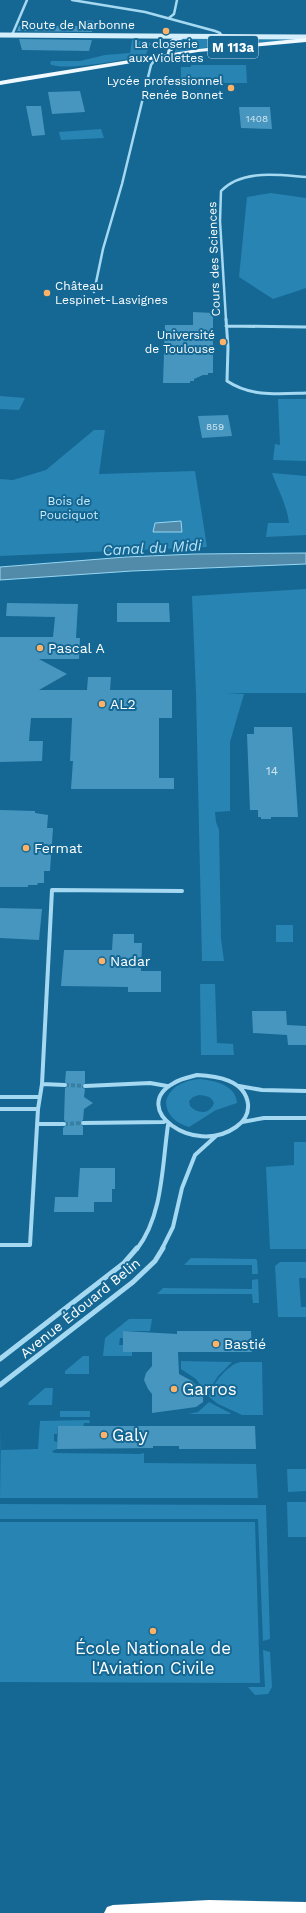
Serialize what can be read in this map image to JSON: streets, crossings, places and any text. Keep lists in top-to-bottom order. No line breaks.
{"streets":{"main road":["Route de Narbonne","M 113a"],"street":["Cours des Sciences","Avenue Édouard Belin"]},"water":["Canal du Midi"],"parks":["Bois de Pouciquot"],"places":["La closerie aux Violettes","Lycée professionnel Renée Bonnet","Château Lespinet-Lasvignes","Université de Toulouse","Pascal A","AL2","Fermat","Nadar","Bastié","Garros","Galy","École Nationale de l'Aviation Civile"],"house_numbers":["1408","859","14"]}
